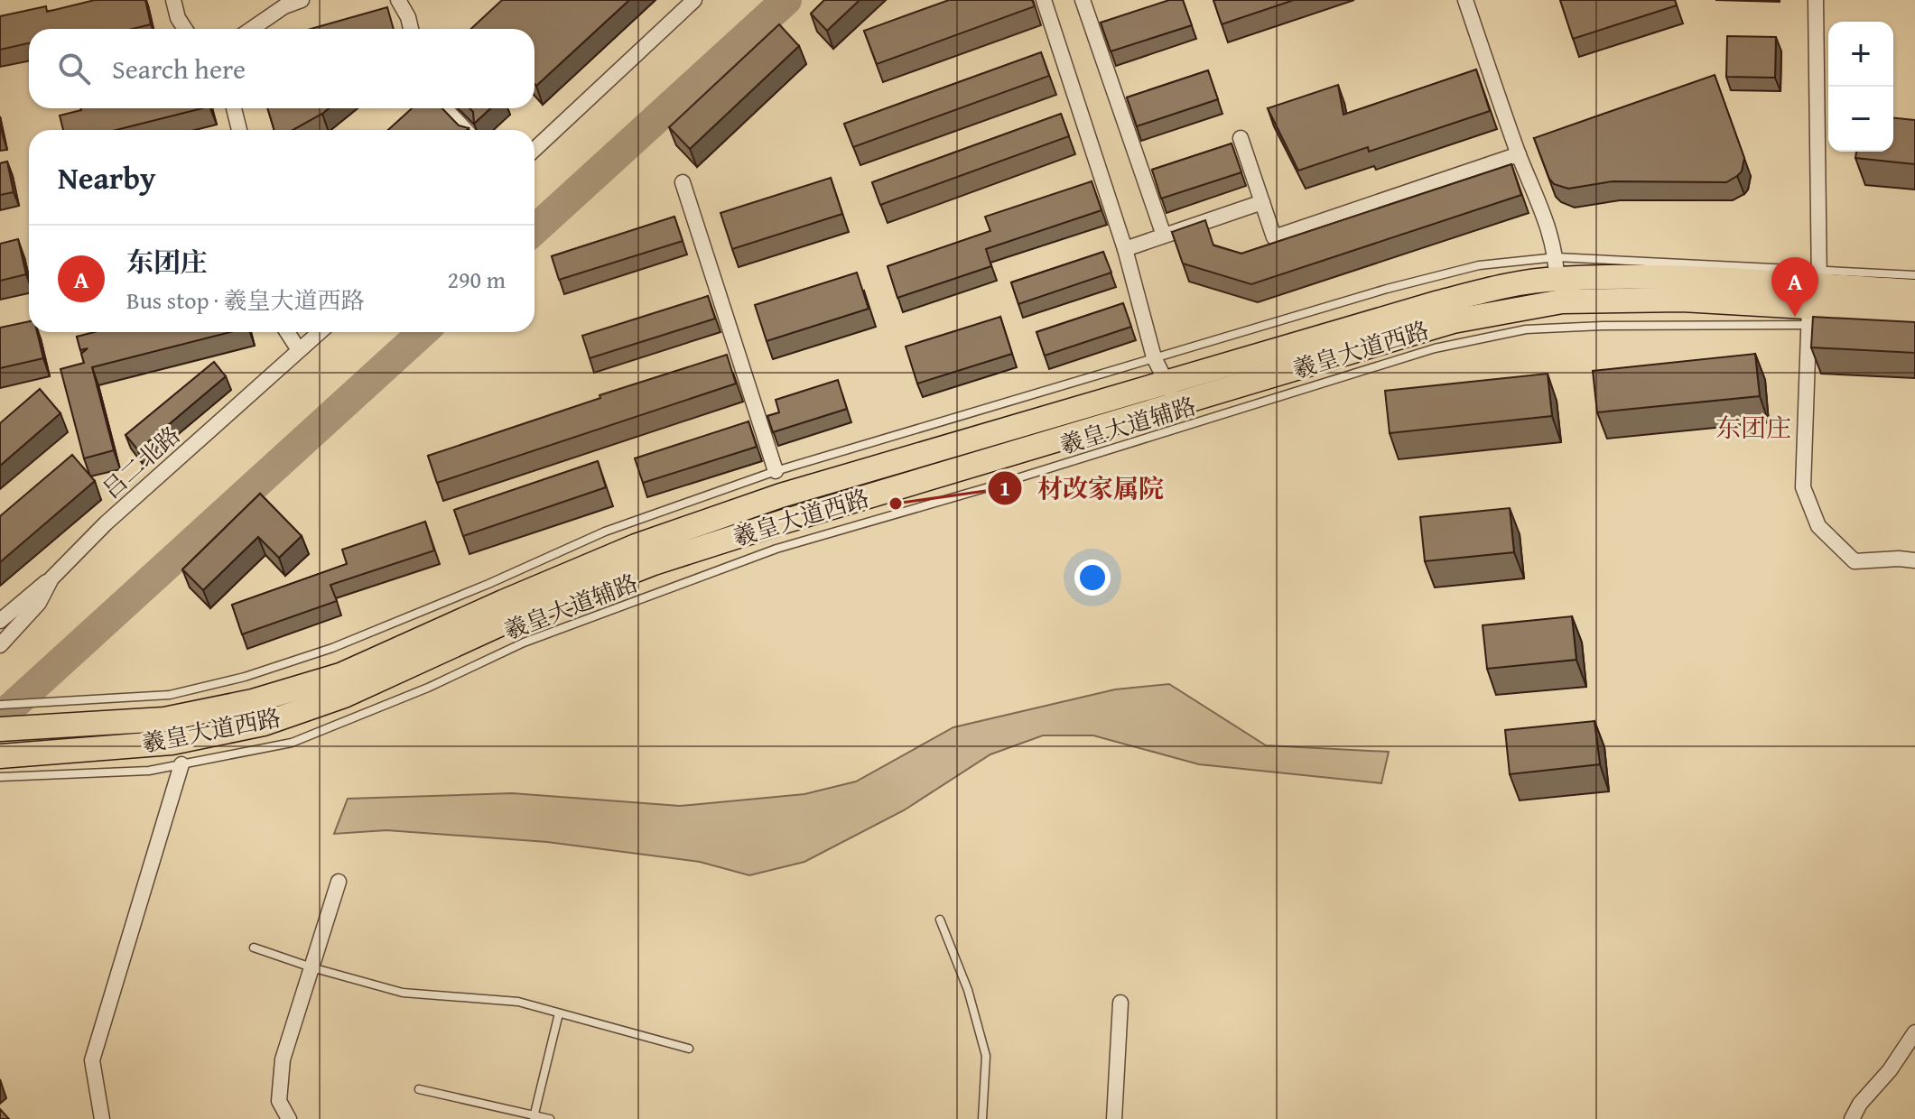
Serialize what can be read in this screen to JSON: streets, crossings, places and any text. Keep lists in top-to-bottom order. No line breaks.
{"streets":{"main road":["羲皇大道西路"],"street":["吕二北路"],"lane":["羲皇大道辅路"]},"crossings":[["羲皇大道西路","羲皇大道辅路"]],"districts":["东团庄"],"places":["材改家属院"],"page":{"map_buttons":["+","−"],"search":"Search here","heading":"Nearby","list":[{"mark":"A","name":"东团庄","note":"Bus stop · 羲皇大道西路","value":"290 m"}],"pins":"A"}}
